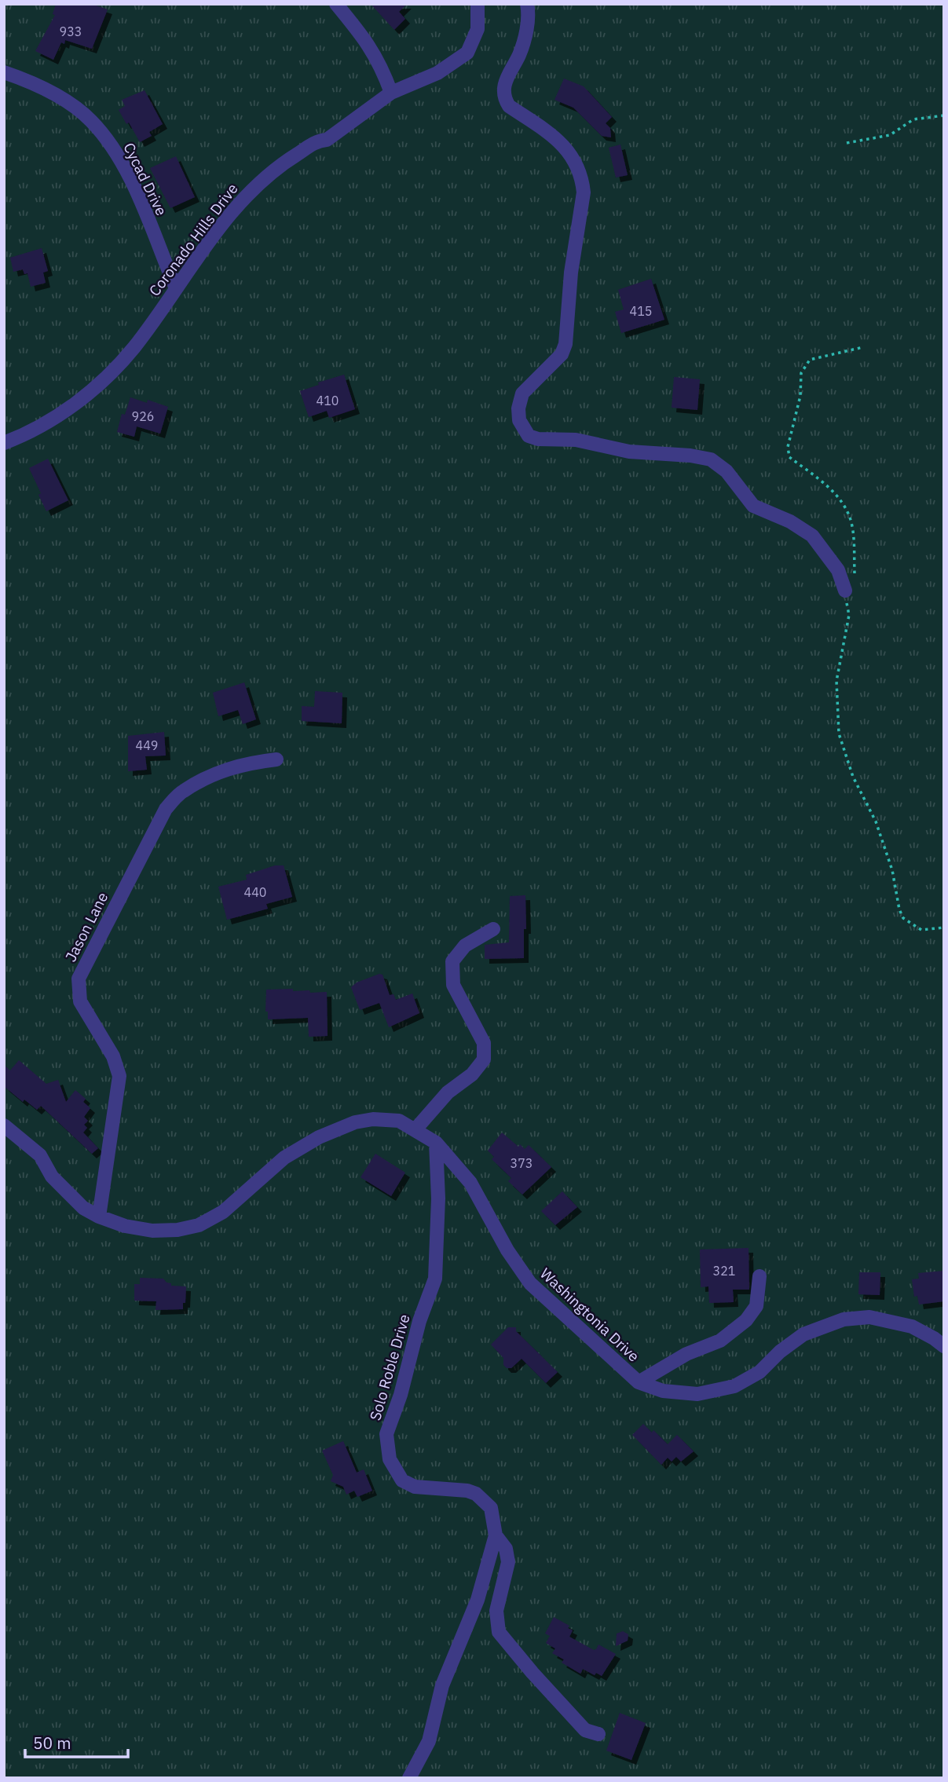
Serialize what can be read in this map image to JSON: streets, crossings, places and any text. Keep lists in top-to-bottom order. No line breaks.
{"streets":{"street":["Cycad Drive","Coronado Hills Drive","Jason Lane","Washingtonia Drive","Solo Roble Drive"]},"crossings":[["Cycad Drive","Coronado Hills Drive"],["Jason Lane","Washingtonia Drive"],["Washingtonia Drive","Solo Roble Drive"]],"house_numbers":["933","415","410","926","449","440","373","321"],"scale_bar":"50 m"}
